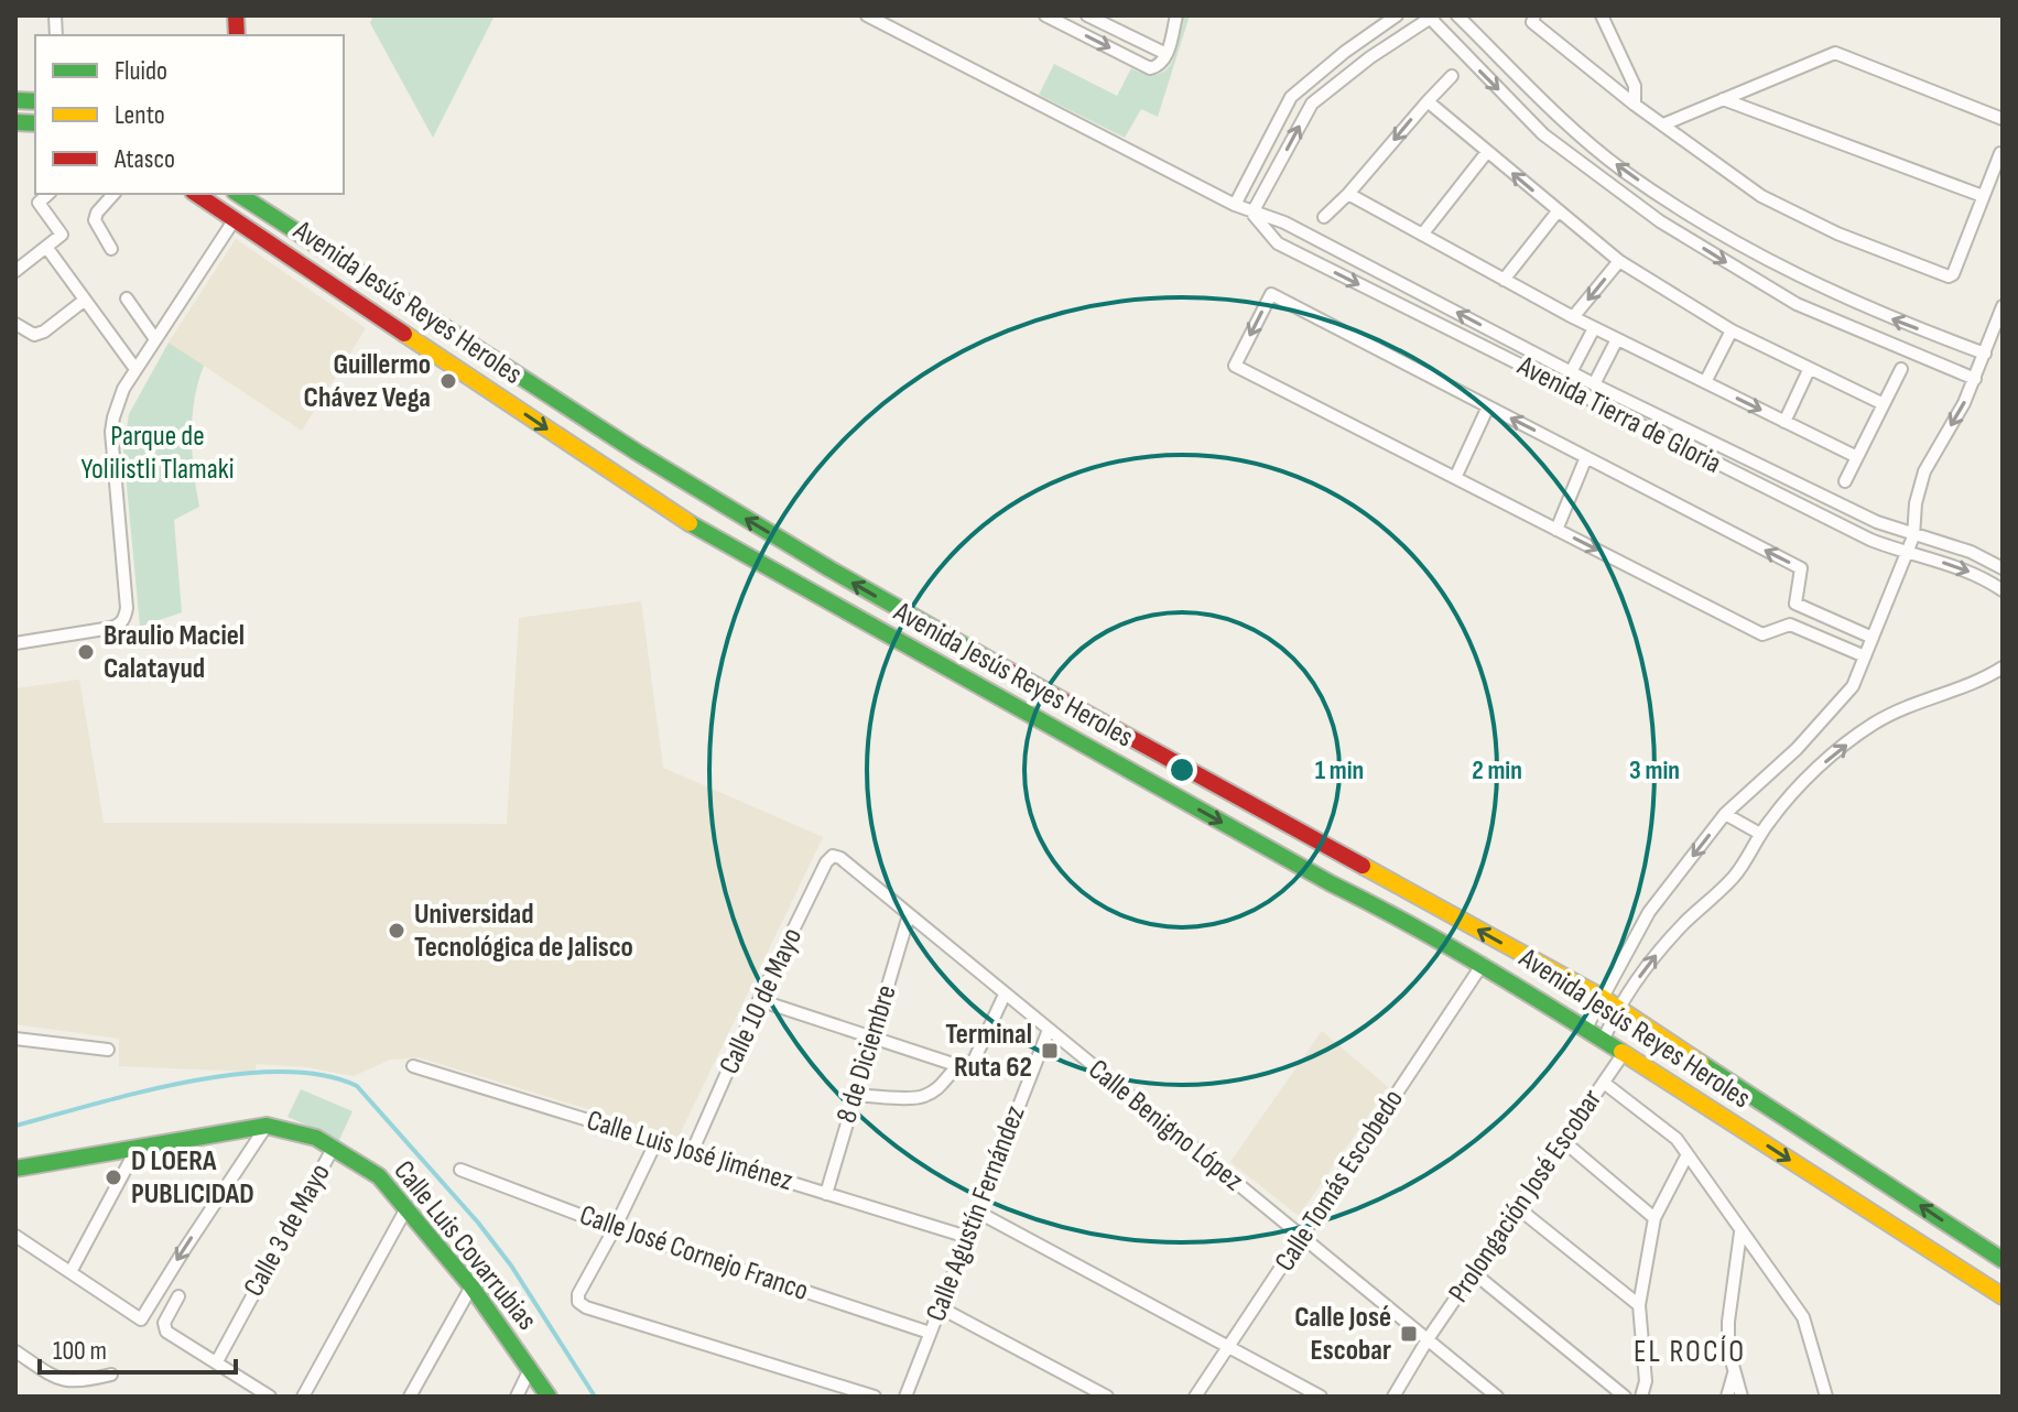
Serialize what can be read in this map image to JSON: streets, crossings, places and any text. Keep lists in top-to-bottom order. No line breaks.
{"streets":{"street":["Avenida Jesús Reyes Heroles","Avenida Tierra de Gloria","Calle 10 de Mayo","8 de Diciembre","Calle Benigno López","Calle Luis José Jiménez","Calle Tomás Escobedo","Prolongación José Escobar","Calle Agustín Fernández","Calle 3 de Mayo","Calle Luis Covarrubias","Calle José Cornejo Franco"]},"crossings":[["Avenida Jesús Reyes Heroles","Calle Tomás Escobedo"],["Avenida Jesús Reyes Heroles","Prolongación José Escobar"],["Calle 10 de Mayo","Calle Benigno López"],["Calle 10 de Mayo","Calle Luis José Jiménez"],["8 de Diciembre","Calle Benigno López"],["8 de Diciembre","Calle Luis José Jiménez"],["Calle Benigno López","Calle Tomás Escobedo"],["Calle Benigno López","Prolongación José Escobar"],["Calle Benigno López","Calle Agustín Fernández"],["Calle Luis José Jiménez","Calle Agustín Fernández"],["Calle Agustín Fernández","Calle José Cornejo Franco"],["Calle 3 de Mayo","Calle Luis Covarrubias"]],"districts":["EL ROCÍO"],"parks":["Parque de Yolilistli Tlamaki"],"places":{"other":["Guillermo Chávez Vega","Braulio Maciel Calatayud","Universidad Tecnológica de Jalisco","D LOERA PUBLICIDAD"],"transit":["Terminal Ruta 62","Calle José Escobar"]},"legend":["Fluido","Lento","Atasco"],"scale_bar":"100 m","rings":["1 min","2 min","3 min"]}
